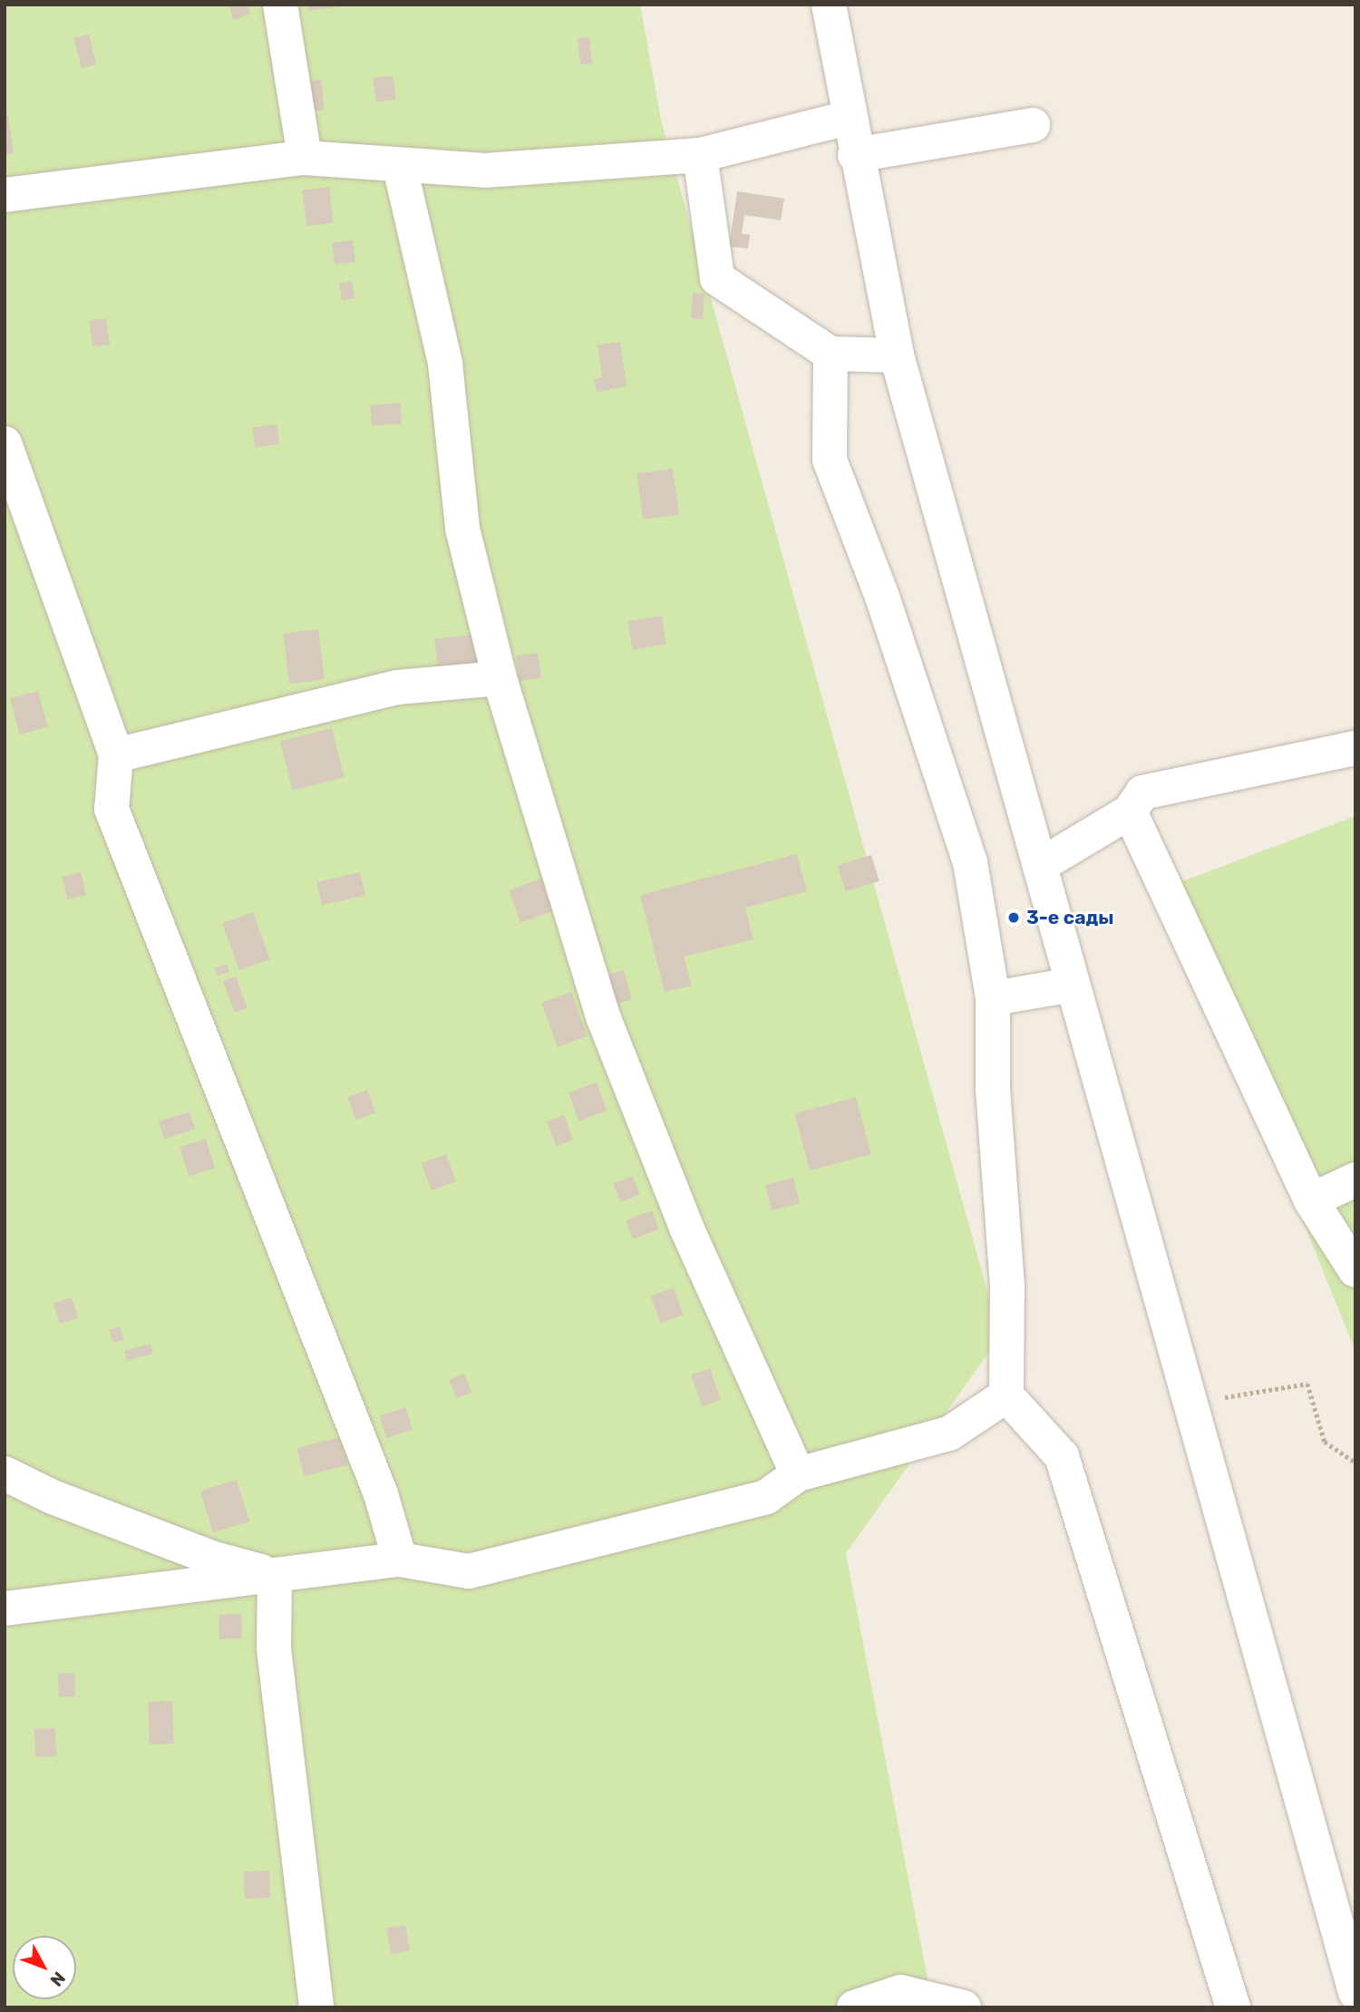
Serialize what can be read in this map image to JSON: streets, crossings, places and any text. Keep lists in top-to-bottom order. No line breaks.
{"places":["3-е сады"],"north":"bottom right"}
